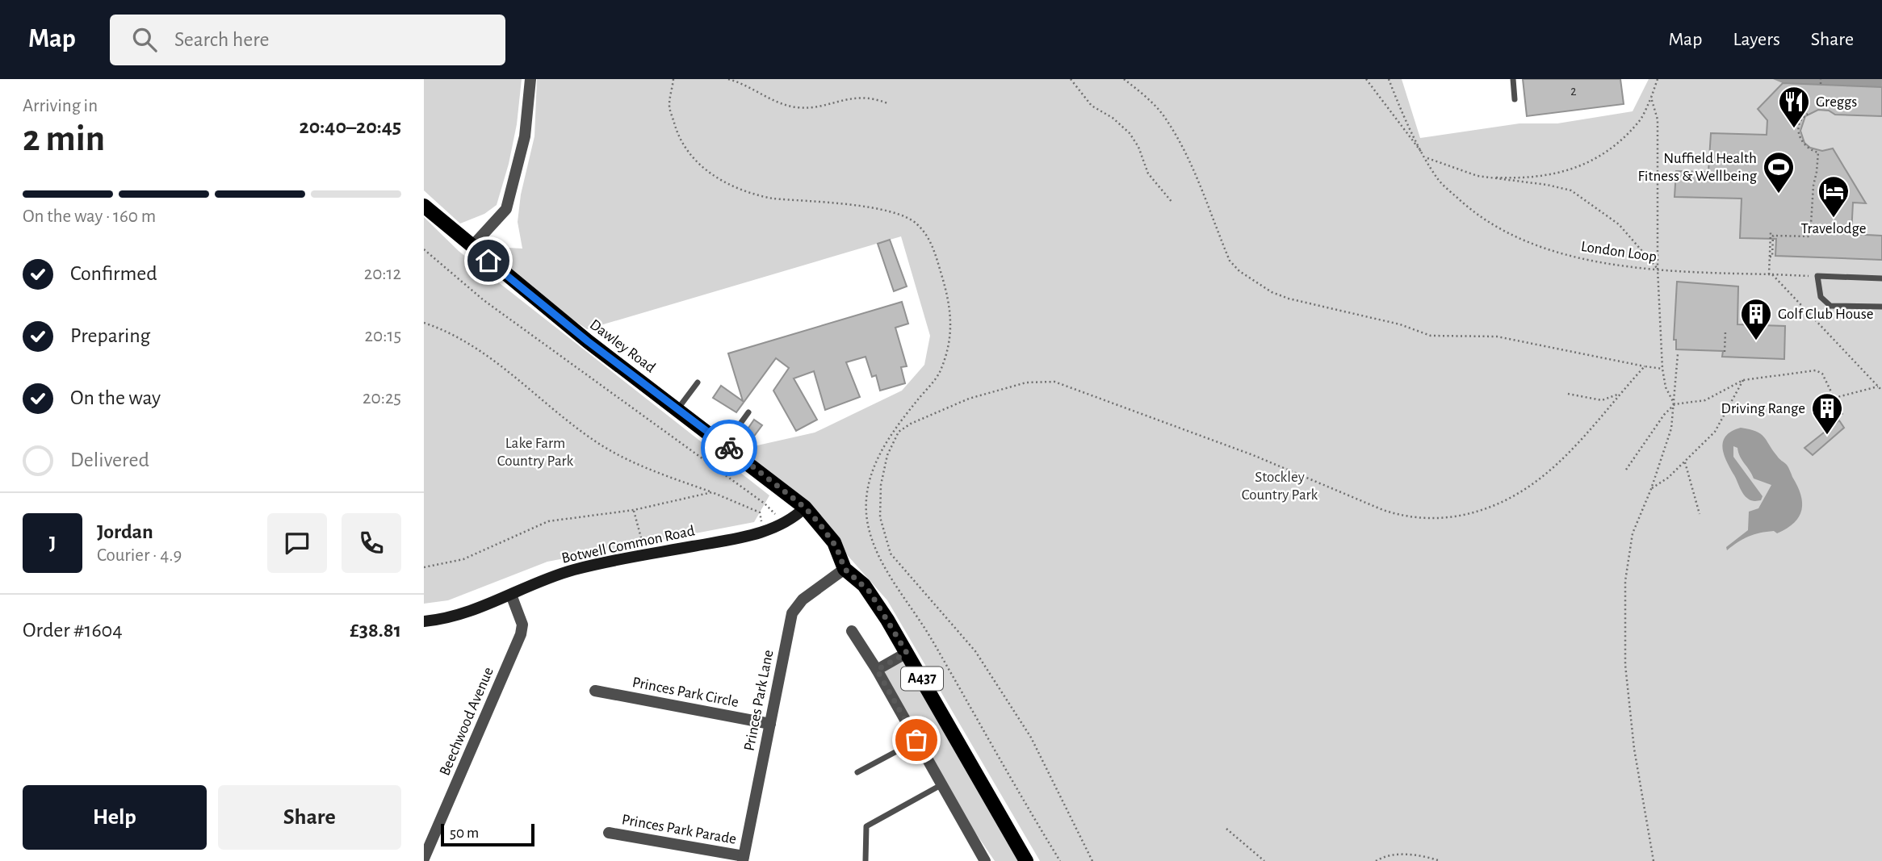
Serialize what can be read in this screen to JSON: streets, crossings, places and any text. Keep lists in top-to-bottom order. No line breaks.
{"streets":{"main road":["Dawley Road","A437"],"street":["Botwell Common Road","Princes Park Circle","Princes Park Lane","Beechwood Avenue","Princes Park Parade"],"path":["London Loop"]},"crossings":[["Dawley Road","Botwell Common Road"],["Dawley Road","A437"],["Botwell Common Road","A437"],["Botwell Common Road","Beechwood Avenue"],["A437","Princes Park Lane"],["Princes Park Circle","Princes Park Lane"],["Princes Park Lane","Princes Park Parade"]],"parks":["Lake Farm Country Park","Stockley Country Park"],"places":{"restaurant":["Greggs"],"sports":["Nuffield Health Fitness & Wellbeing"],"hotel":["Travelodge"],"building":["Golf Club House","Driving Range"]},"house_numbers":["2"],"scale_bar":"50 m","page":{"header":"Map","search":"Search here","nav":["Map","Layers","Share"],"heading":["2 min","Arriving in","20:40–20:45"],"panel":["Jordan","Courier · 4.9","Order #1604","£38.81"],"bar":"On the way · 160 m","list":[["Confirmed","20:12"],["Preparing","20:15"],["On the way","20:25"],"Delivered"],"round":"J","buttons":["Help","Share"],"scale":"50 m"}}
